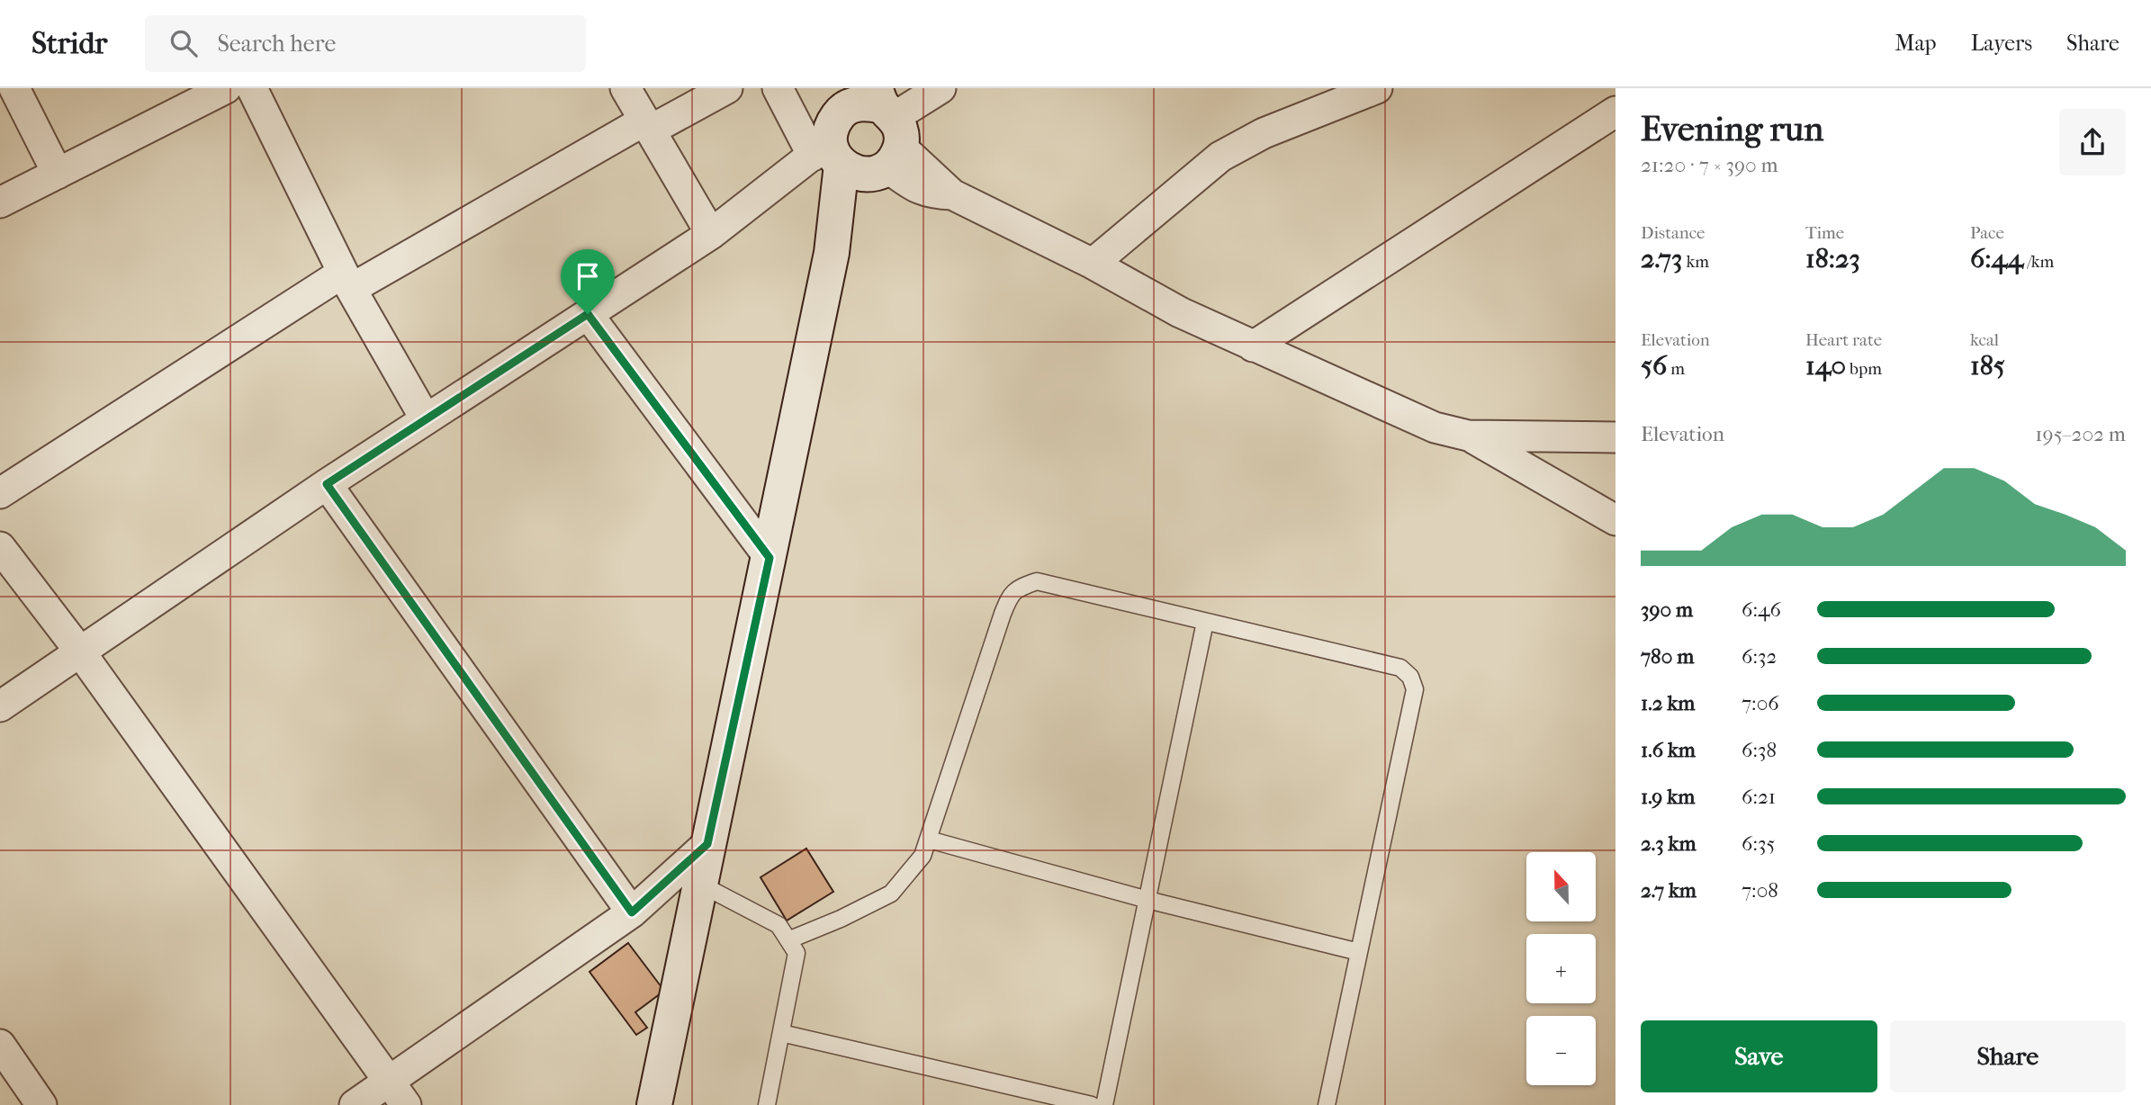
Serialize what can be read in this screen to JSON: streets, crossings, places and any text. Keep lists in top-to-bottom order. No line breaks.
{"north":"top","page":{"header":"Stridr","search":"Search here","nav":["Map","Layers","Share"],"heading":["Evening run","21:20 · 7 × 390 m"],"stats":[["Distance","2.73 km"],["Time","18:23"],["Pace","6:44 /km"],["Elevation","56 m"],["Heart rate","140 bpm"],["kcal","185"]],"chart":["Elevation","195–202 m"],"list":[{"name":"390 m","note":"6:46"},{"name":"780 m","note":"6:32"},{"name":"1.2 km","note":"7:06"},{"name":"1.6 km","note":"6:38"},{"name":"1.9 km","note":"6:21"},{"name":"2.3 km","note":"6:35"},{"name":"2.7 km","note":"7:08"}],"map_buttons":["+","−"],"buttons":["Save","Share"]}}
